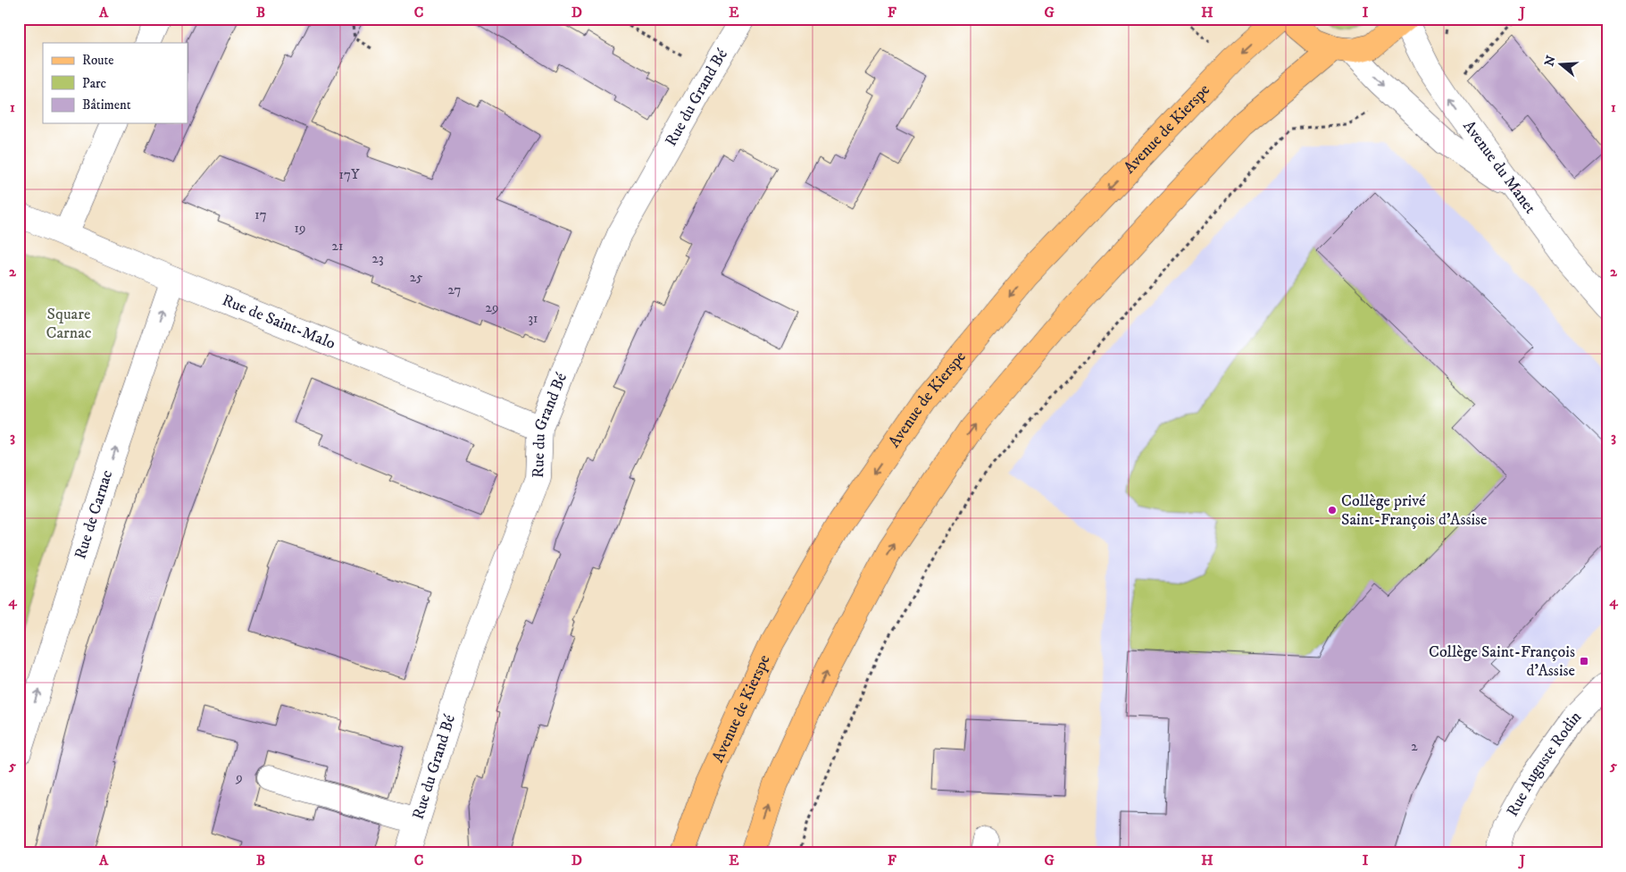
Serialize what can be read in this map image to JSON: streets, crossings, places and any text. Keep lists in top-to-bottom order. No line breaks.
{"streets":{"main road":["Avenue de Kierspe"],"street":["Rue du Grand Bé","Avenue du Manet","Rue de Saint-Malo","Rue de Carnac","Rue Auguste Rodin"]},"crossings":[["Rue du Grand Bé","Rue de Saint-Malo"],["Rue de Saint-Malo","Rue de Carnac"]],"one_way":["Rue de Carnac"],"parks":["Square Carnac"],"places":{"other":["Collège privé Saint-François d'Assise"],"transit":["Collège Saint-François d'Assise"]},"house_numbers":["17Y","17","19","21","23","25","27","29","31","2","9"],"legend":["Route","Parc","Bâtiment"],"north":"left","grid":{"columns":["A","B","C","D","E","F","G","H","I","J"],"rows":["1","2","3","4","5"]}}
